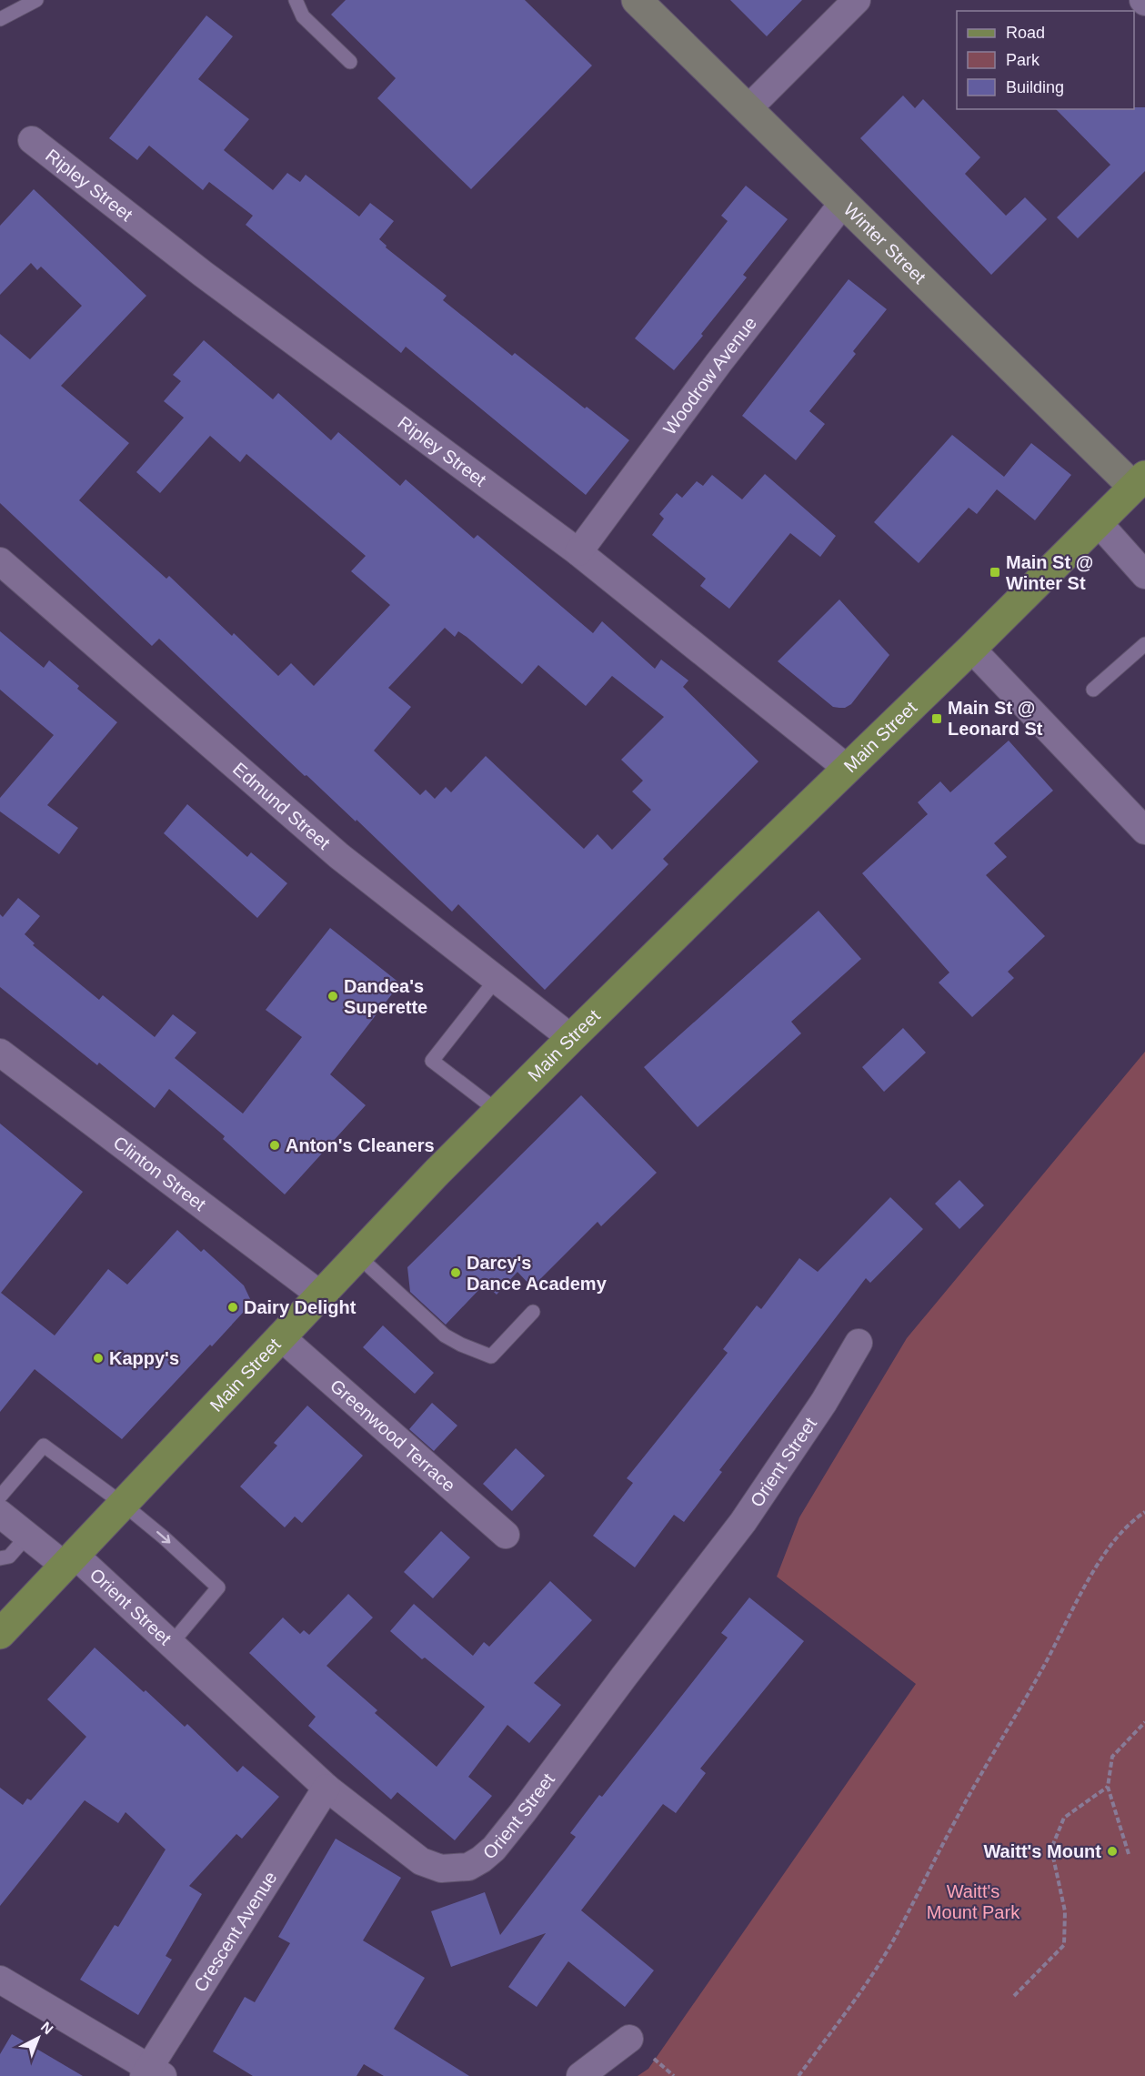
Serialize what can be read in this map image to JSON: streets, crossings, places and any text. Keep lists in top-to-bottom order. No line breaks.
{"streets":{"main road":["Winter Street","Main Street"],"street":["Ripley Street","Woodrow Avenue","Edmund Street","Clinton Street","Greenwood Terrace","Orient Street","Crescent Avenue"]},"crossings":[["Ripley Street","Woodrow Avenue"],["Ripley Street","Main Street"],["Winter Street","Woodrow Avenue"],["Winter Street","Main Street"],["Main Street","Edmund Street"],["Main Street","Clinton Street"],["Main Street","Greenwood Terrace"],["Main Street","Orient Street"],["Orient Street","Crescent Avenue"]],"parks":["Waitt's Mount Park"],"places":{"transit":["Main St @ Winter St","Main St @ Leonard St"],"other":["Dandea's Superette","Anton's Cleaners","Darcy's Dance Academy","Dairy Delight","Kappy's","Waitt's Mount"]},"legend":["Road","Park","Building"],"north":"top right"}
